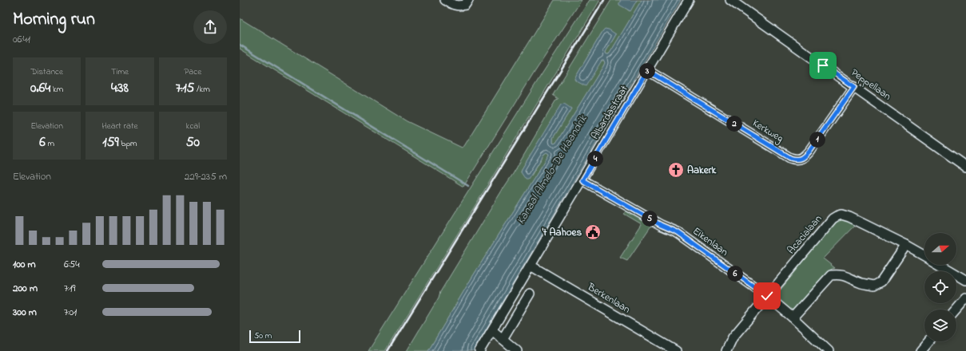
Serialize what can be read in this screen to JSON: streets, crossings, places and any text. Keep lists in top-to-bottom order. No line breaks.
{"streets":{"street":["Peppellaan","Albardastraat","Kerkweg","Acacialaan","Eikenlaan","Berkenlaan"]},"crossings":[["Peppellaan","Kerkweg"],["Albardastraat","Kerkweg"],["Albardastraat","Eikenlaan"],["Albardastraat","Berkenlaan"],["Acacialaan","Eikenlaan"]],"water":["Kanaal Almelo-De Haandrik"],"places":{"church":["Aakerk"],"public building":["'t Aahoes"]},"scale_bar":"50 m","north":"right","page":{"heading":["Morning run","06:41"],"stats":[["Distance","0.64 km"],["Time","4:38"],["Pace","7:15 /km"],["Elevation","6 m"],["Heart rate","159 bpm"],["kcal","50"]],"pins":["3","2","1","4","5","6"],"chart":["Elevation","229–235 m"],"list":[{"name":"100 m","note":"6:54"},{"name":"200 m","note":"7:19"},{"name":"300 m","note":"7:01"}],"scale":"50 m"}}
